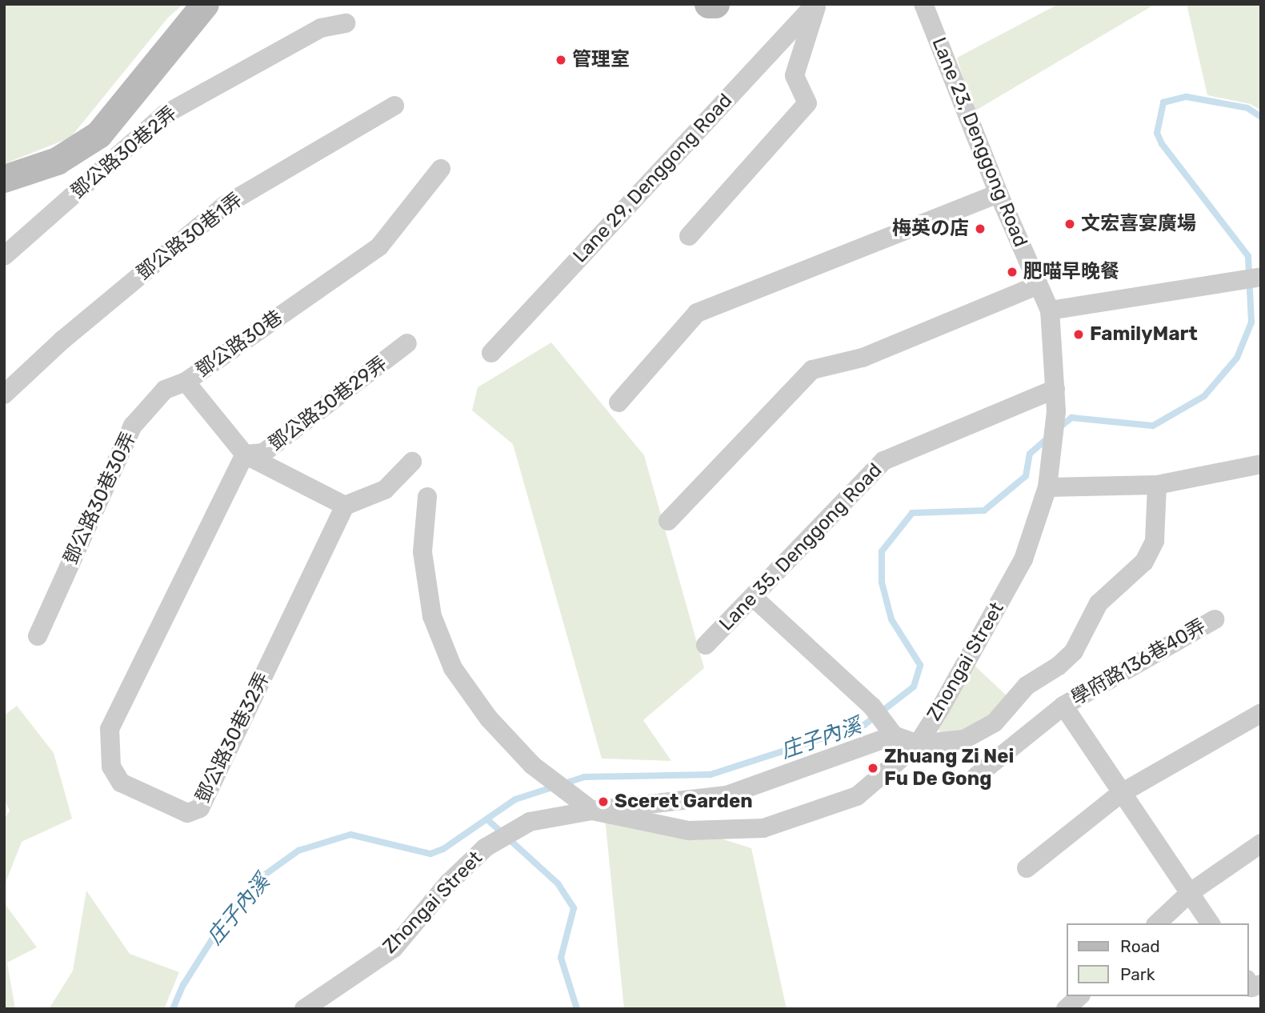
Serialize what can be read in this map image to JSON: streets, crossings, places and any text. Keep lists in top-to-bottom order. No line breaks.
{"streets":{"street":["Lane 23, Denggong Road","鄧公路30巷2弄","Lane 29, Denggong Road","鄧公路30巷1弄","鄧公路30巷","鄧公路30巷29弄","鄧公路30巷30弄","Lane 35, Denggong Road","Zhongai Street","學府路136巷40弄","鄧公路30巷32弄"]},"crossings":[["Lane 23, Denggong Road","Zhongai Street"],["鄧公路30巷","鄧公路30巷29弄"],["鄧公路30巷","鄧公路30巷30弄"],["鄧公路30巷","鄧公路30巷32弄"],["鄧公路30巷29弄","鄧公路30巷32弄"],["Lane 35, Denggong Road","Zhongai Street"]],"water":["庄子內溪"],"places":["管理室","文宏喜宴廣場","梅英の店","肥喵早晚餐","FamilyMart","Zhuang Zi Nei Fu De Gong","Sceret Garden"],"legend":["Road","Park"]}
